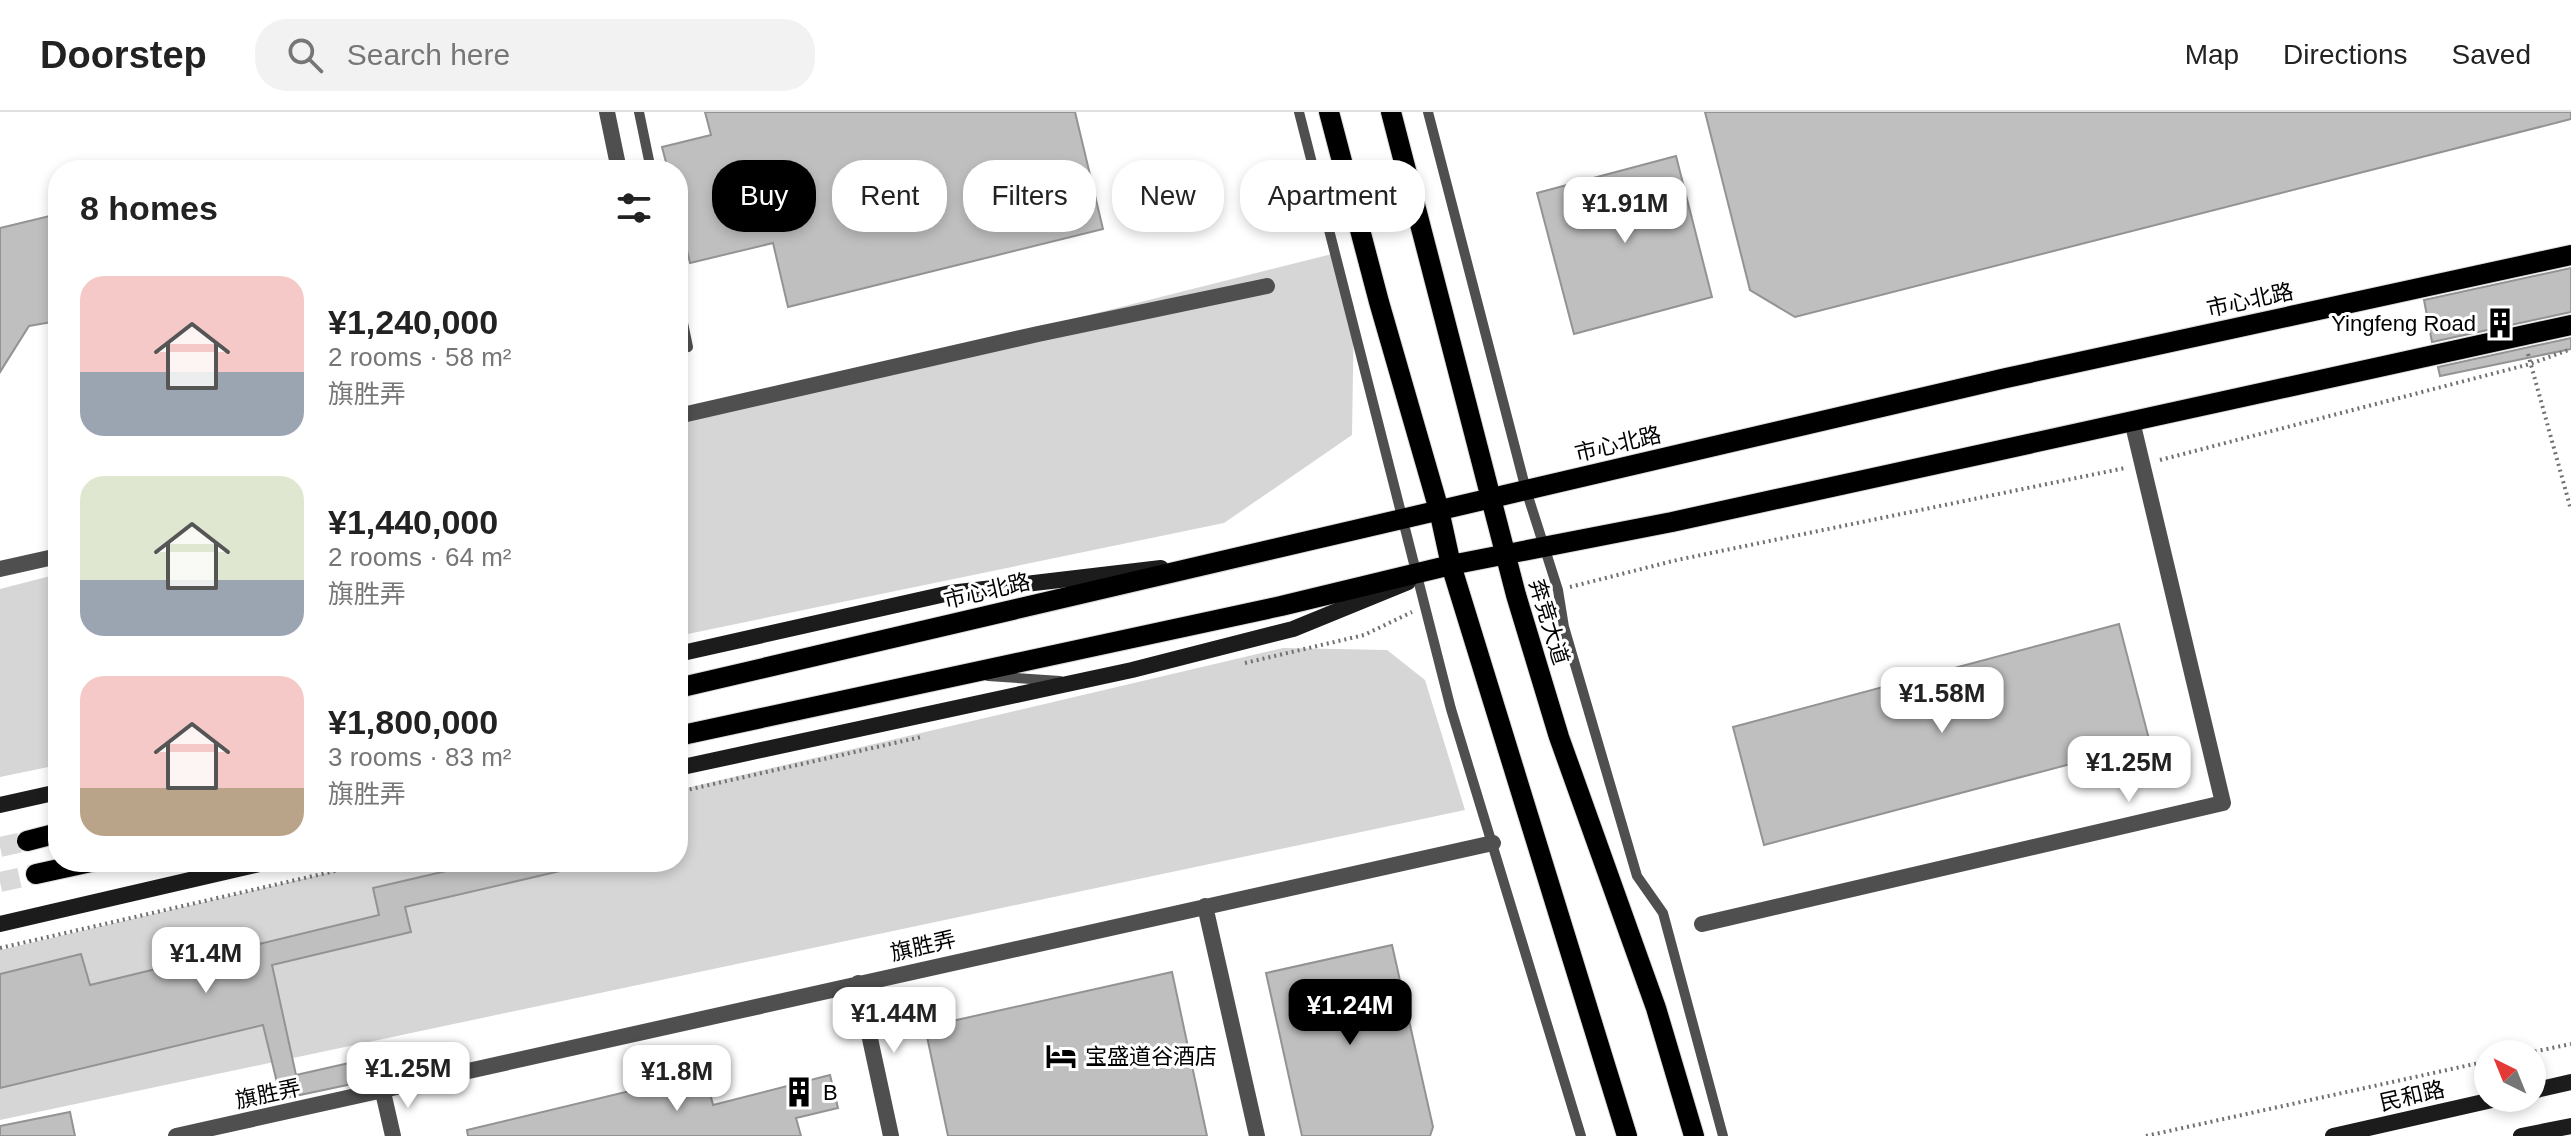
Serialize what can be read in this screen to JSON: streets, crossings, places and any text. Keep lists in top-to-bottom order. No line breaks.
{"streets":{"main road":["市心北路","奔竞大道","民和路"],"street":["旗胜弄"]},"crossings":[["市心北路","奔竞大道"]],"places":{"building":["Yingfeng Road","B"],"hotel":["宝盛道谷酒店"]},"north":"top left","page":{"header":"Doorstep","search":"Search here","nav":["Map","Directions","Saved"],"chip":["Buy","Rent","Filters","New","Apartment"],"heading":"8 homes","price":["¥1.91M","¥1.58M","¥1.25M","¥1.4M","¥1.24M","¥1.44M","¥1.25M","¥1.8M"],"list":[{"name":"¥1,240,000","note":"2 rooms · 58 m² · 旗胜弄"},{"name":"¥1,440,000","note":"2 rooms · 64 m² · 旗胜弄"},{"name":"¥1,800,000","note":"3 rooms · 83 m² · 旗胜弄"}]}}
